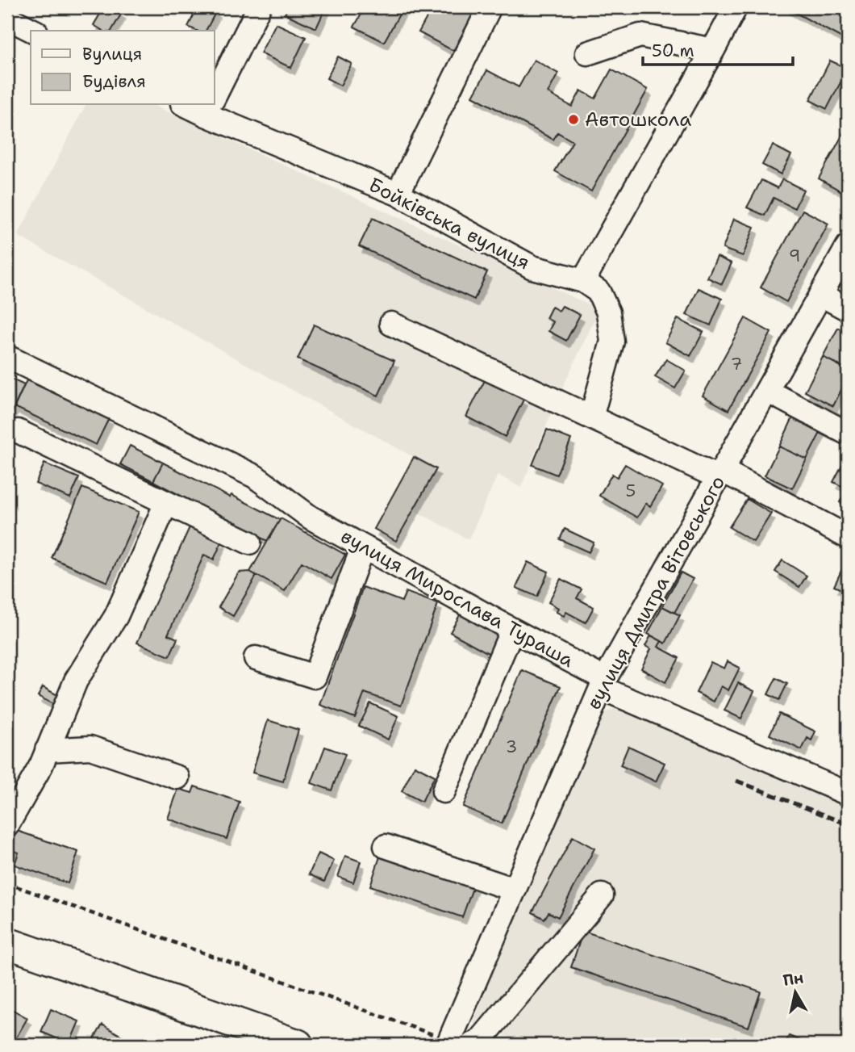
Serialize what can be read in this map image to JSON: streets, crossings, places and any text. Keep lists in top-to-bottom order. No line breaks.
{"streets":{"street":["Бойківська вулиця","вулиця Дмитра Вітовського","вулиця Мирослава Тураша"]},"crossings":[["вулиця Дмитра Вітовського","вулиця Мирослава Тураша"]],"places":["Автошкола"],"house_numbers":["9","7","5","3"],"legend":["Вулиця","Будівля"],"scale_bar":"50 m","north":"top"}
